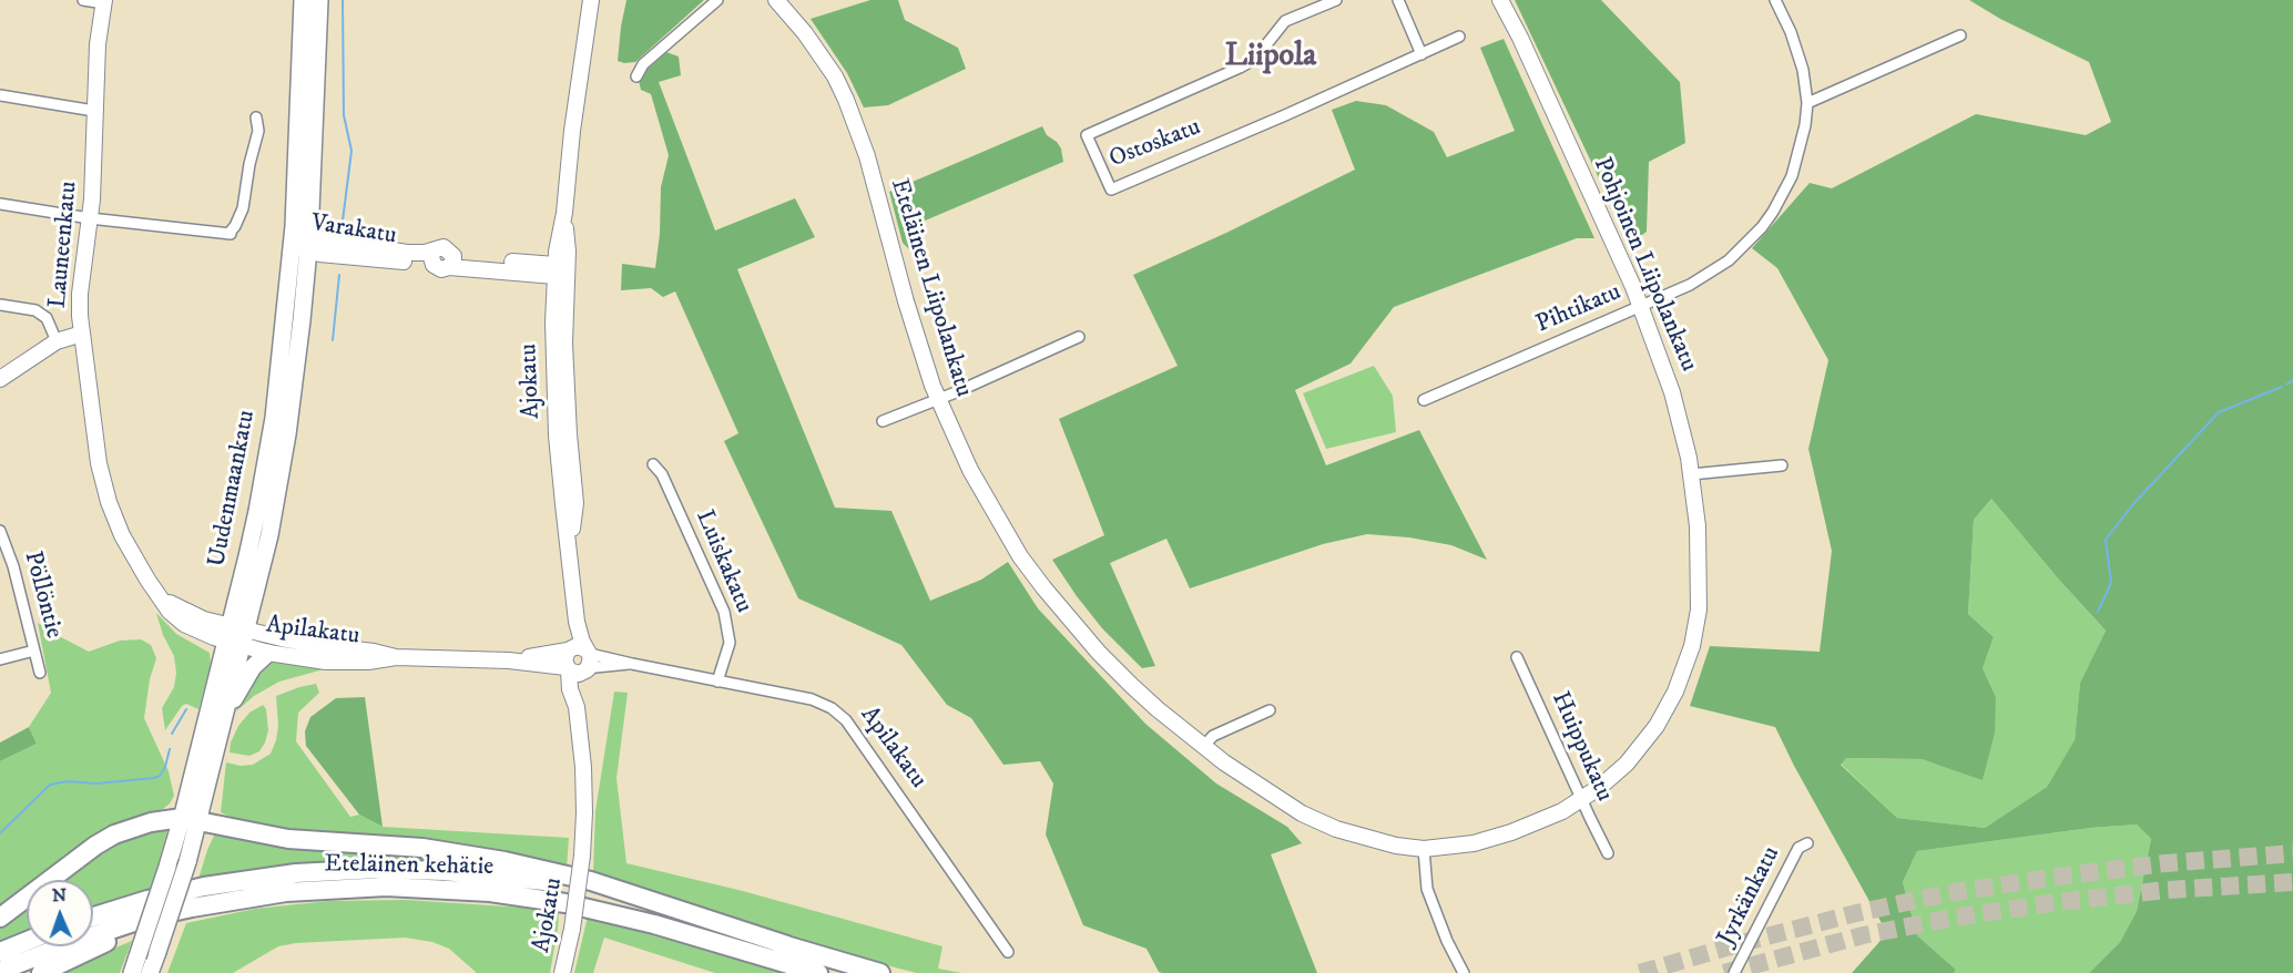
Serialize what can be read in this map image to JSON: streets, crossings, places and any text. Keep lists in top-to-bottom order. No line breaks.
{"streets":{"highway":["Eteläinen kehätie"],"main road":["Uudenmaankatu"],"street":["Ostoskatu","Varakatu","Launeenkatu","Pohjoinen Liipolankatu","Eteläinen Liipolankatu","Pihtikatu","Ajokatu","Luiskakatu","Pöllöntie","Apilakatu","Huippukatu","Jyrkänkatu"]},"crossings":[["Varakatu","Ajokatu"],["Varakatu","Uudenmaankatu"],["Launeenkatu","Uudenmaankatu"],["Launeenkatu","Apilakatu"],["Pohjoinen Liipolankatu","Eteläinen Liipolankatu"],["Pohjoinen Liipolankatu","Pihtikatu"],["Pohjoinen Liipolankatu","Huippukatu"],["Eteläinen Liipolankatu","Huippukatu"],["Ajokatu","Apilakatu"],["Uudenmaankatu","Apilakatu"],["Luiskakatu","Apilakatu"]],"districts":["Liipola"],"north":"top"}
